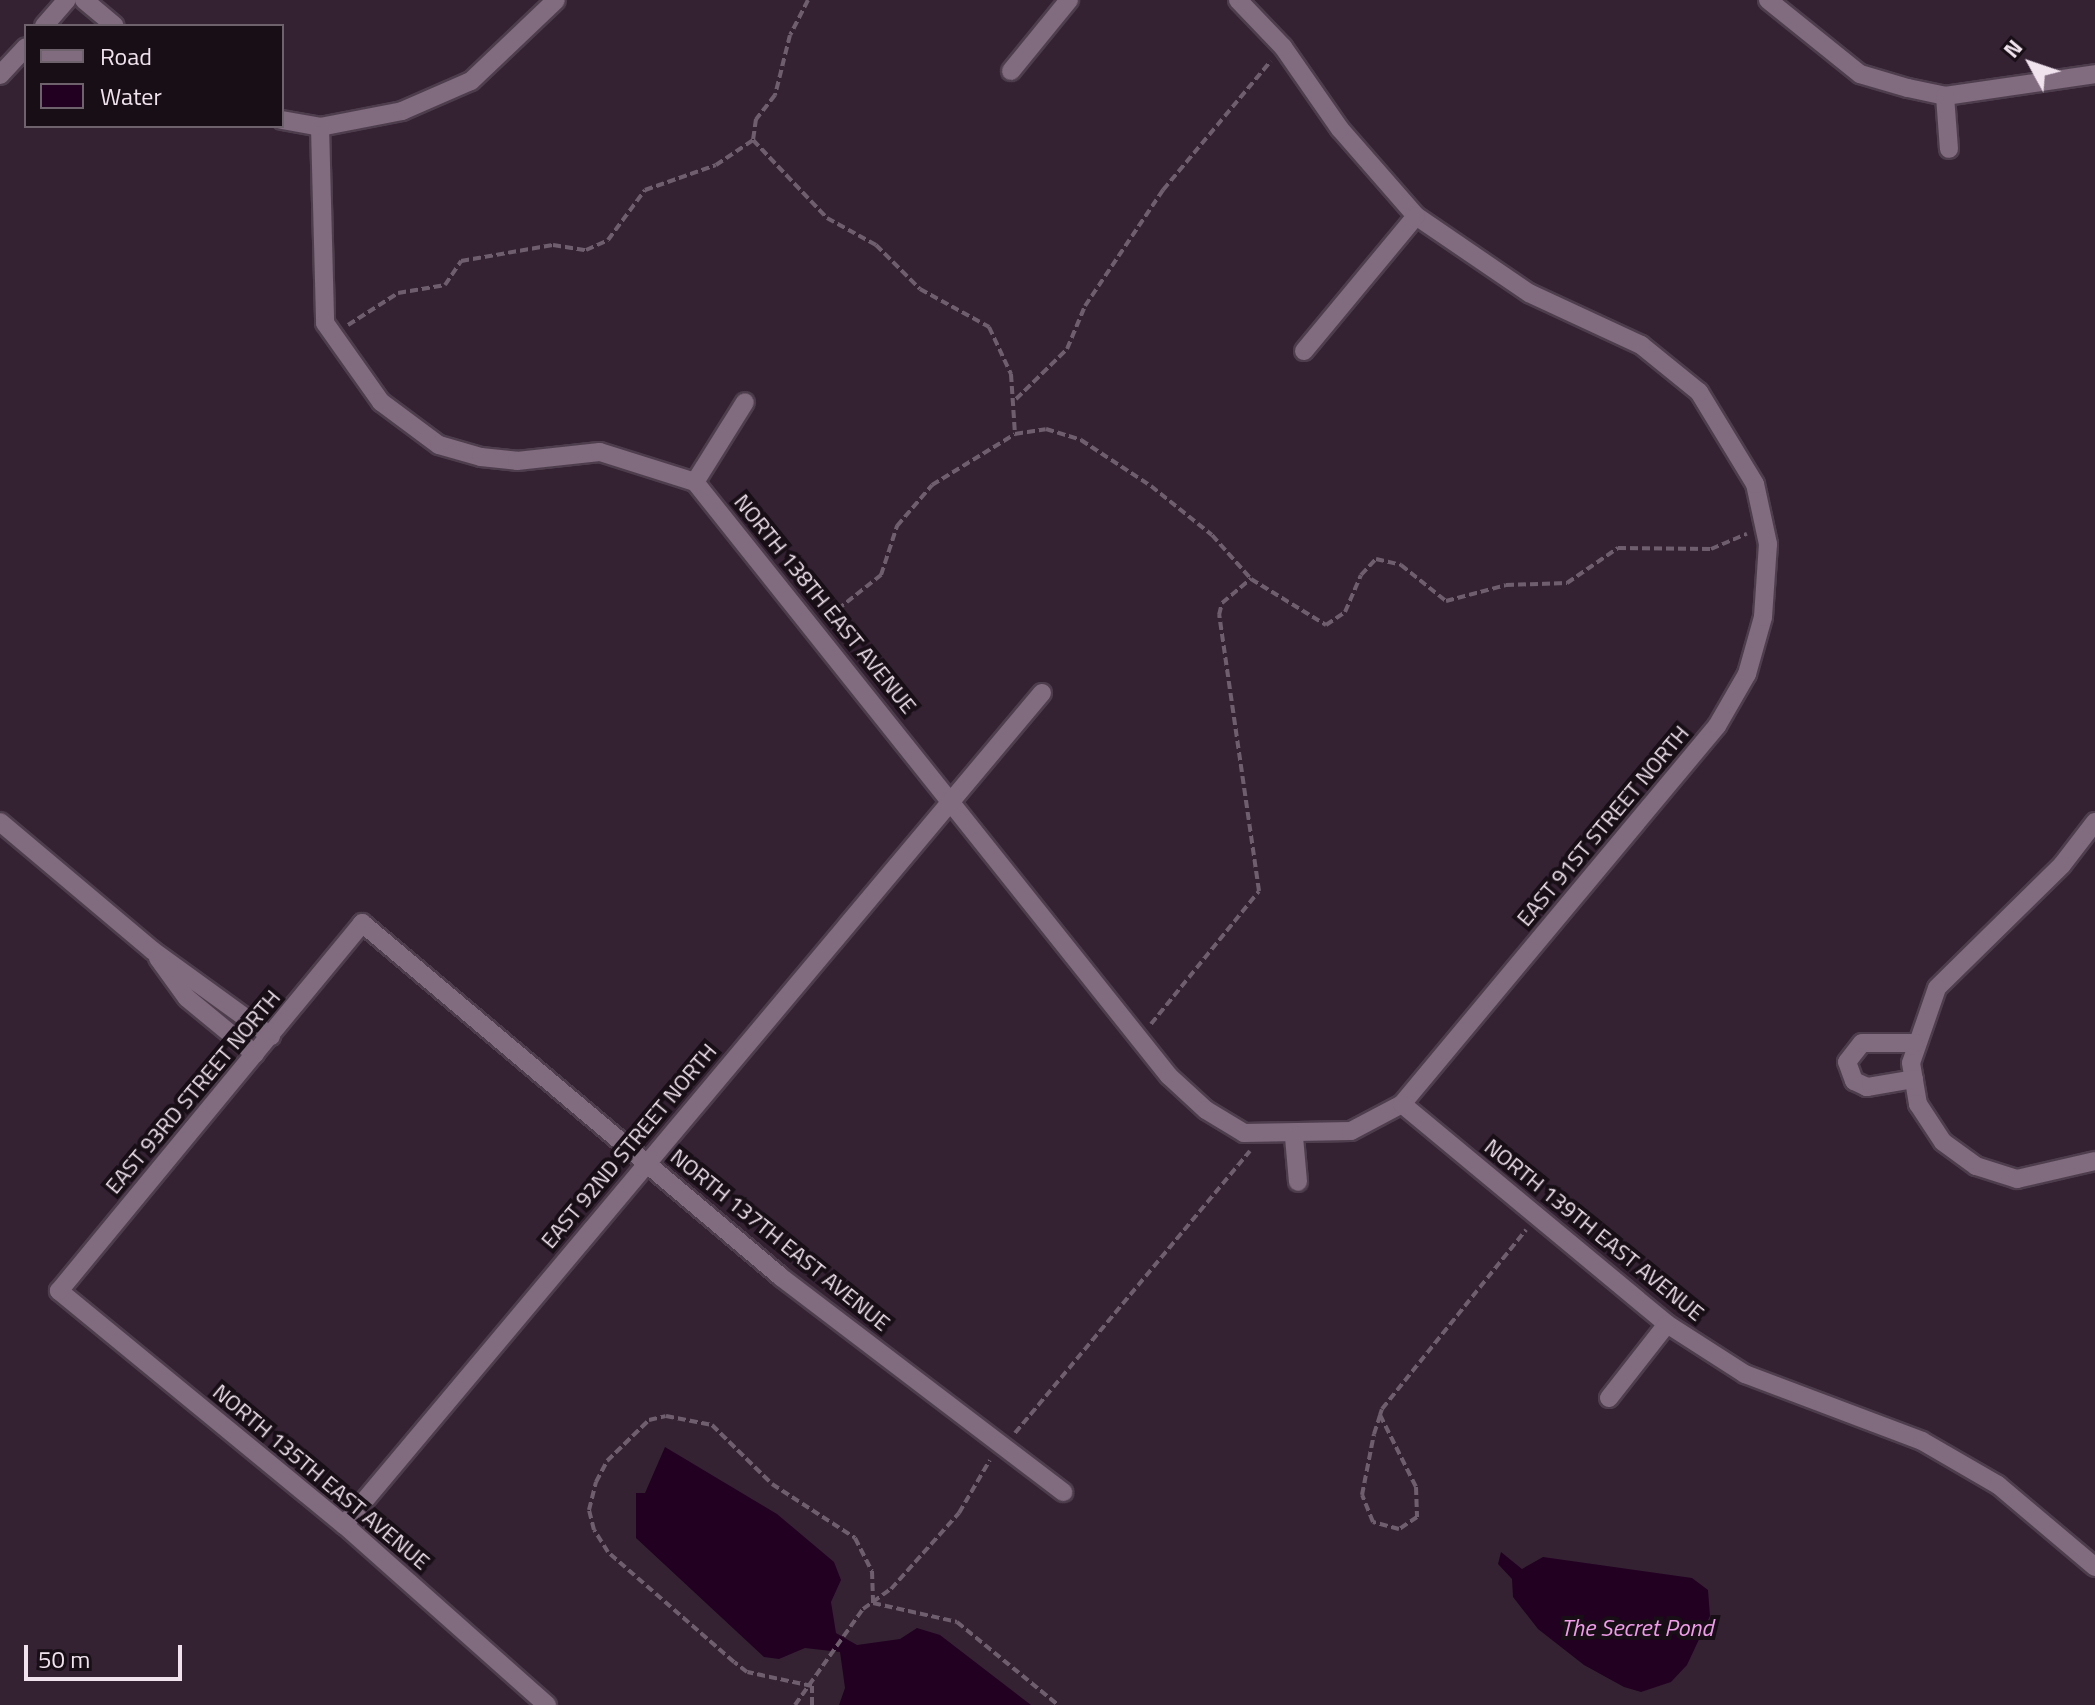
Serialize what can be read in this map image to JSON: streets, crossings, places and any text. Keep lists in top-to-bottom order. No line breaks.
{"streets":{"street":["NORTH 138TH EAST AVENUE","EAST 91ST STREET NORTH","EAST 93RD STREET NORTH","EAST 92ND STREET NORTH","NORTH 139TH EAST AVENUE","NORTH 137TH EAST AVENUE","NORTH 135TH EAST AVENUE"]},"crossings":[["NORTH 138TH EAST AVENUE","EAST 91ST STREET NORTH"],["NORTH 138TH EAST AVENUE","EAST 92ND STREET NORTH"],["NORTH 138TH EAST AVENUE","NORTH 139TH EAST AVENUE"],["EAST 91ST STREET NORTH","NORTH 139TH EAST AVENUE"],["EAST 93RD STREET NORTH","NORTH 137TH EAST AVENUE"],["EAST 93RD STREET NORTH","NORTH 135TH EAST AVENUE"],["EAST 92ND STREET NORTH","NORTH 137TH EAST AVENUE"],["EAST 92ND STREET NORTH","NORTH 135TH EAST AVENUE"]],"water":["The Secret Pond"],"legend":["Road","Water"],"scale_bar":"50 m","north":"top left"}
